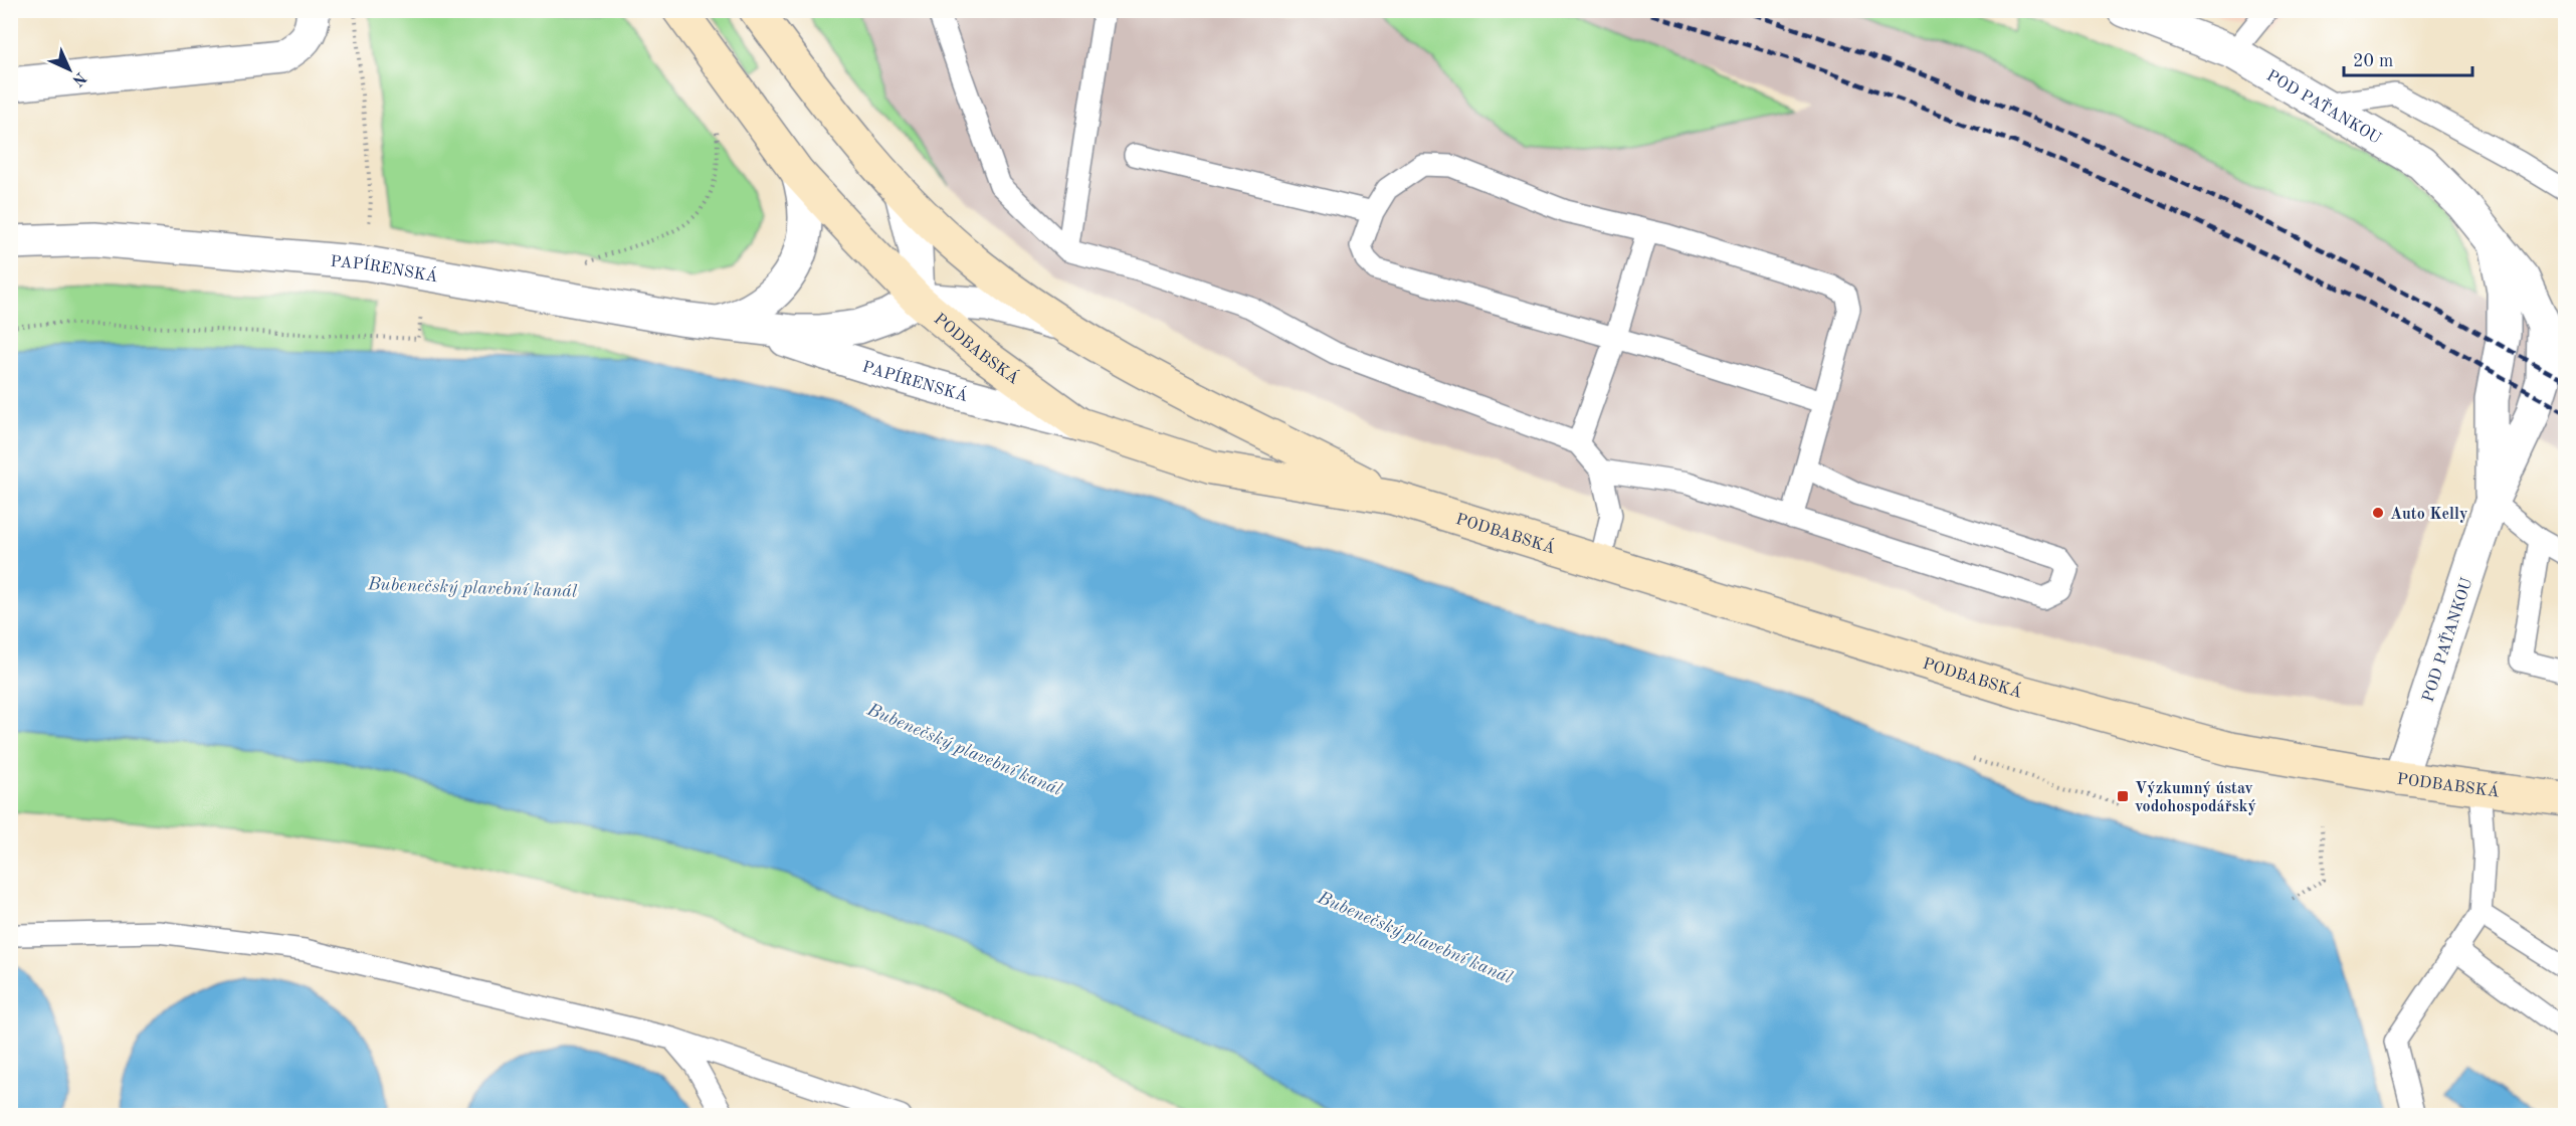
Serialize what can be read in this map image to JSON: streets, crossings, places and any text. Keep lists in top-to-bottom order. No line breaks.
{"streets":{"main road":["PODBABSKÁ"],"street":["POD PAŤANKOU","PAPÍRENSKÁ"]},"crossings":[["POD PAŤANKOU","PODBABSKÁ"],["PAPÍRENSKÁ","PODBABSKÁ"]],"water":["Bubenečský plavební kanál"],"places":{"other":["Auto Kelly"],"transit":["Výzkumný ústav vodohospodářský"]},"scale_bar":"20 m","north":"bottom right"}
